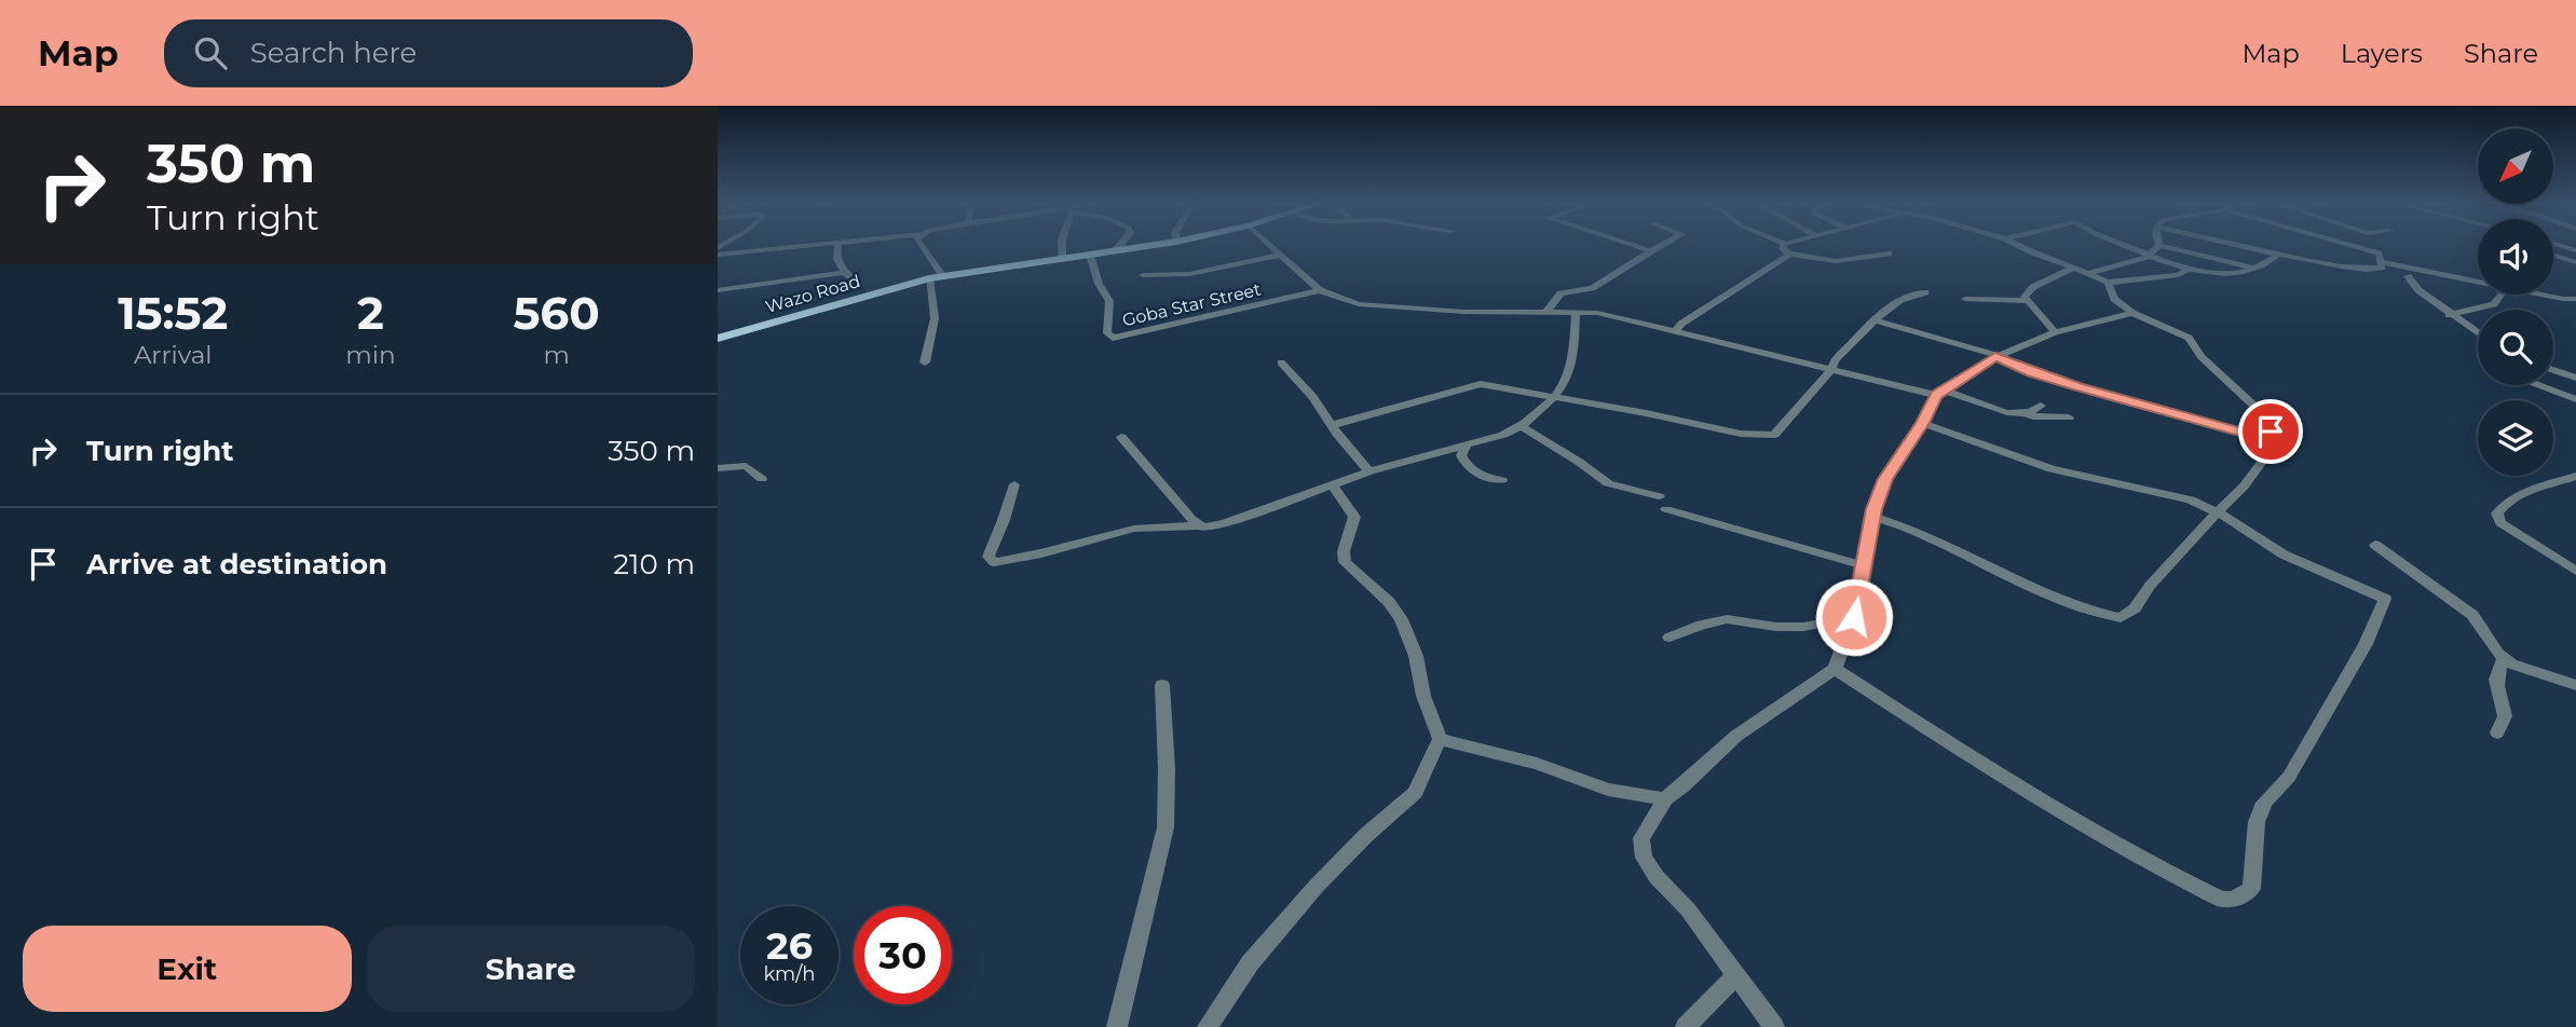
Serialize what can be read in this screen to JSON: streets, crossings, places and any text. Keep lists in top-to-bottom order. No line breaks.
{"streets":{"main road":["Wazo Road"],"street":["Goba Star Street"]},"crossings":[["Wazo Road","Goba Star Street"]],"north":"bottom left","page":{"header":"Map","search":"Search here","nav":["Map","Layers","Share"],"turn":["350 m","Turn right"],"eta":["15:52","Arrival","2","min","560","m"],"list":[{"name":"Turn right","value":"350 m"},{"name":"Arrive at destination","value":"210 m"}],"speed":"26 km/h","limit":"30","buttons":["Exit","Share"]}}
